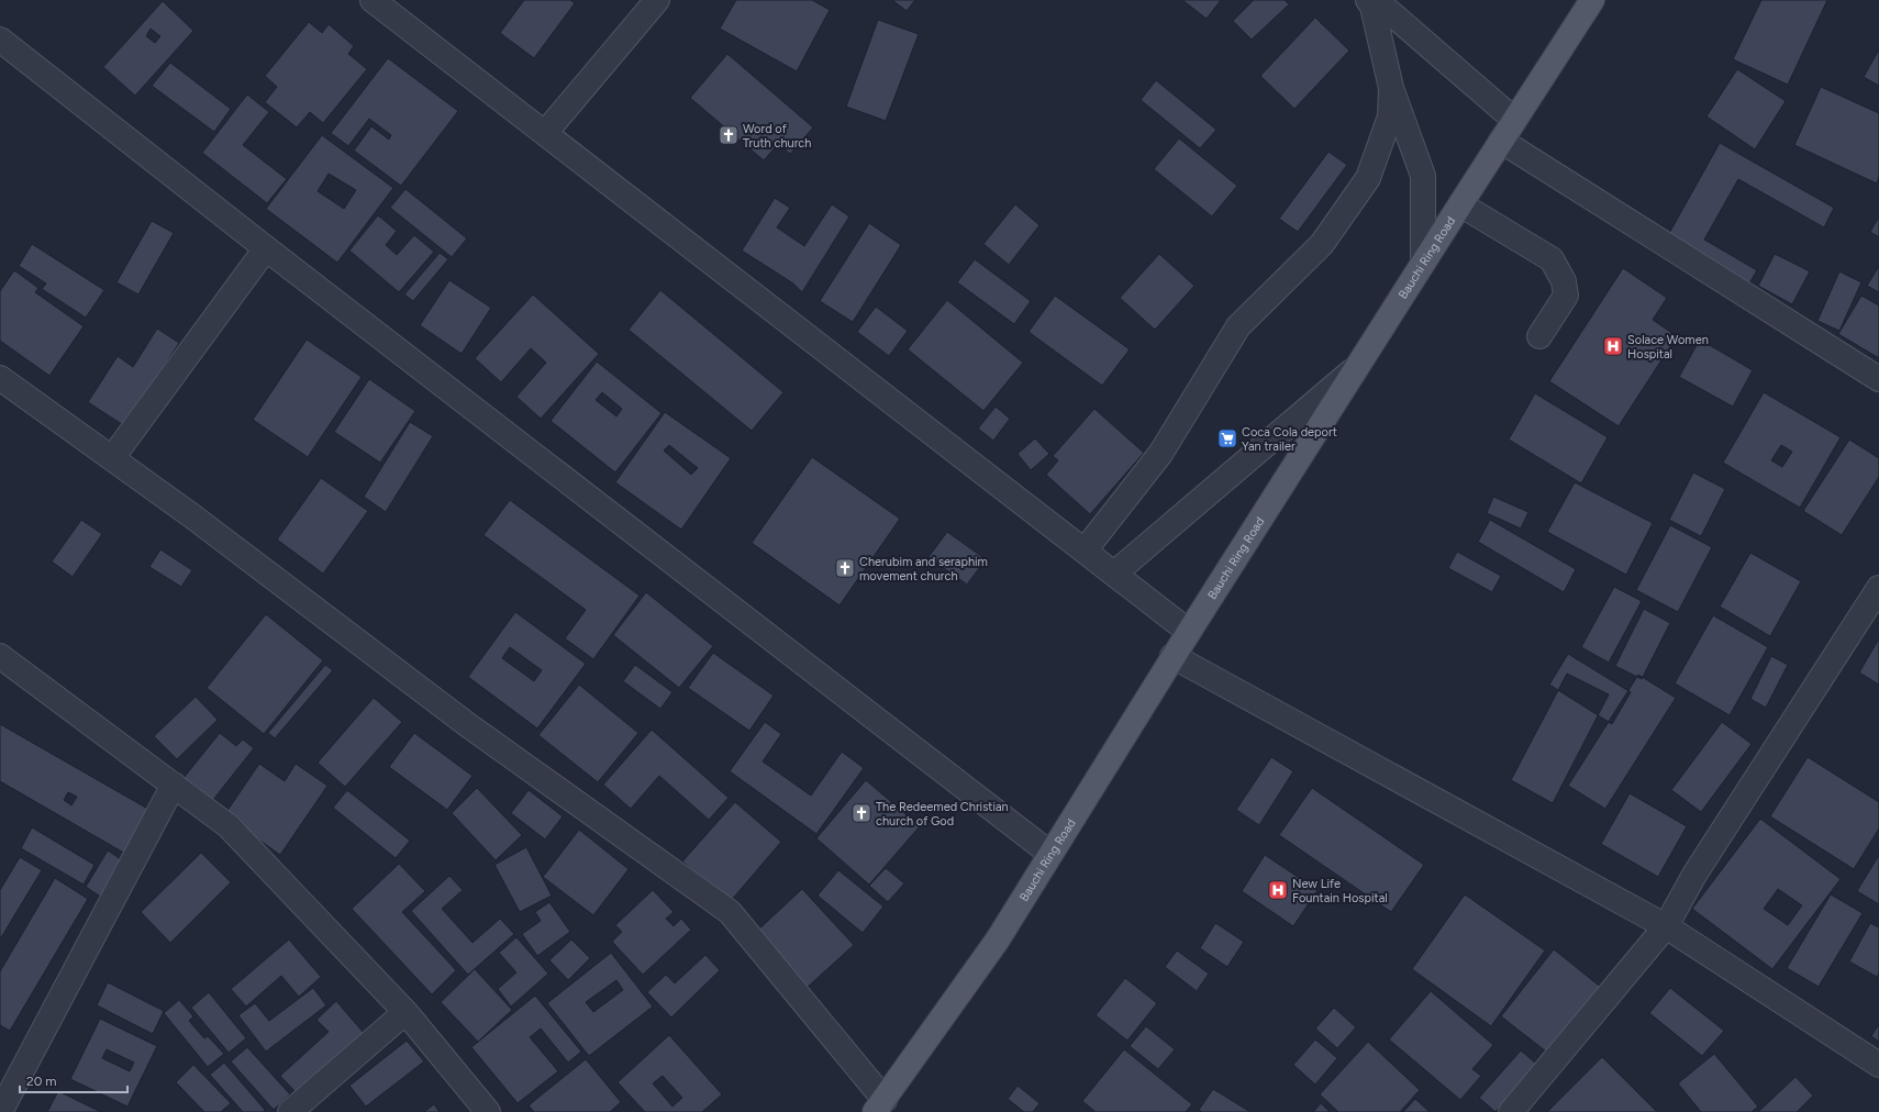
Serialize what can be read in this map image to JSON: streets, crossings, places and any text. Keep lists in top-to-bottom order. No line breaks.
{"streets":{"main road":["Bauchi Ring Road"]},"places":{"church":["Word of Truth church","Cherubim and seraphim movement church","The Redeemed Christian church of God"],"hospital":["Solace Women Hospital","New Life Fountain Hospital"],"supermarket":["Coca Cola deport Yan trailer"]},"scale_bar":"20 m"}
